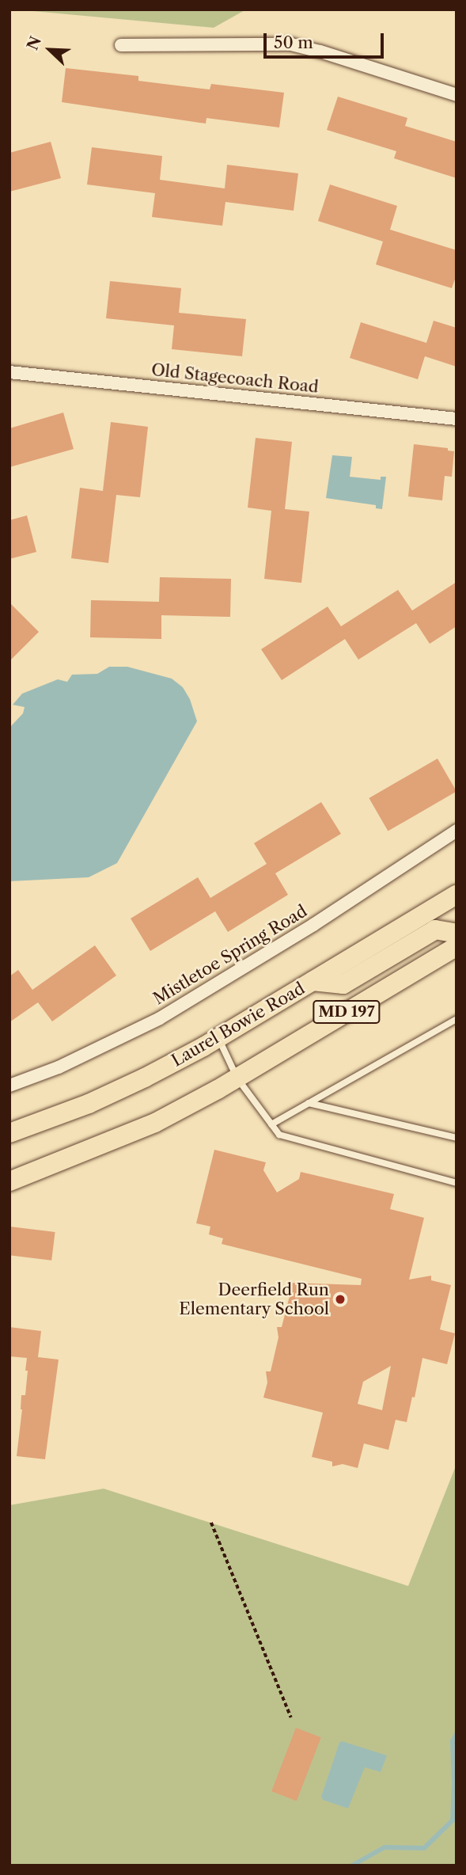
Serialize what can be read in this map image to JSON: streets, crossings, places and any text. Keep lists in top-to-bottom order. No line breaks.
{"streets":{"main road":["MD 197","Laurel Bowie Road"],"street":["Old Stagecoach Road","Mistletoe Spring Road"]},"places":["Deerfield Run Elementary School"],"scale_bar":"50 m","north":"top left"}
